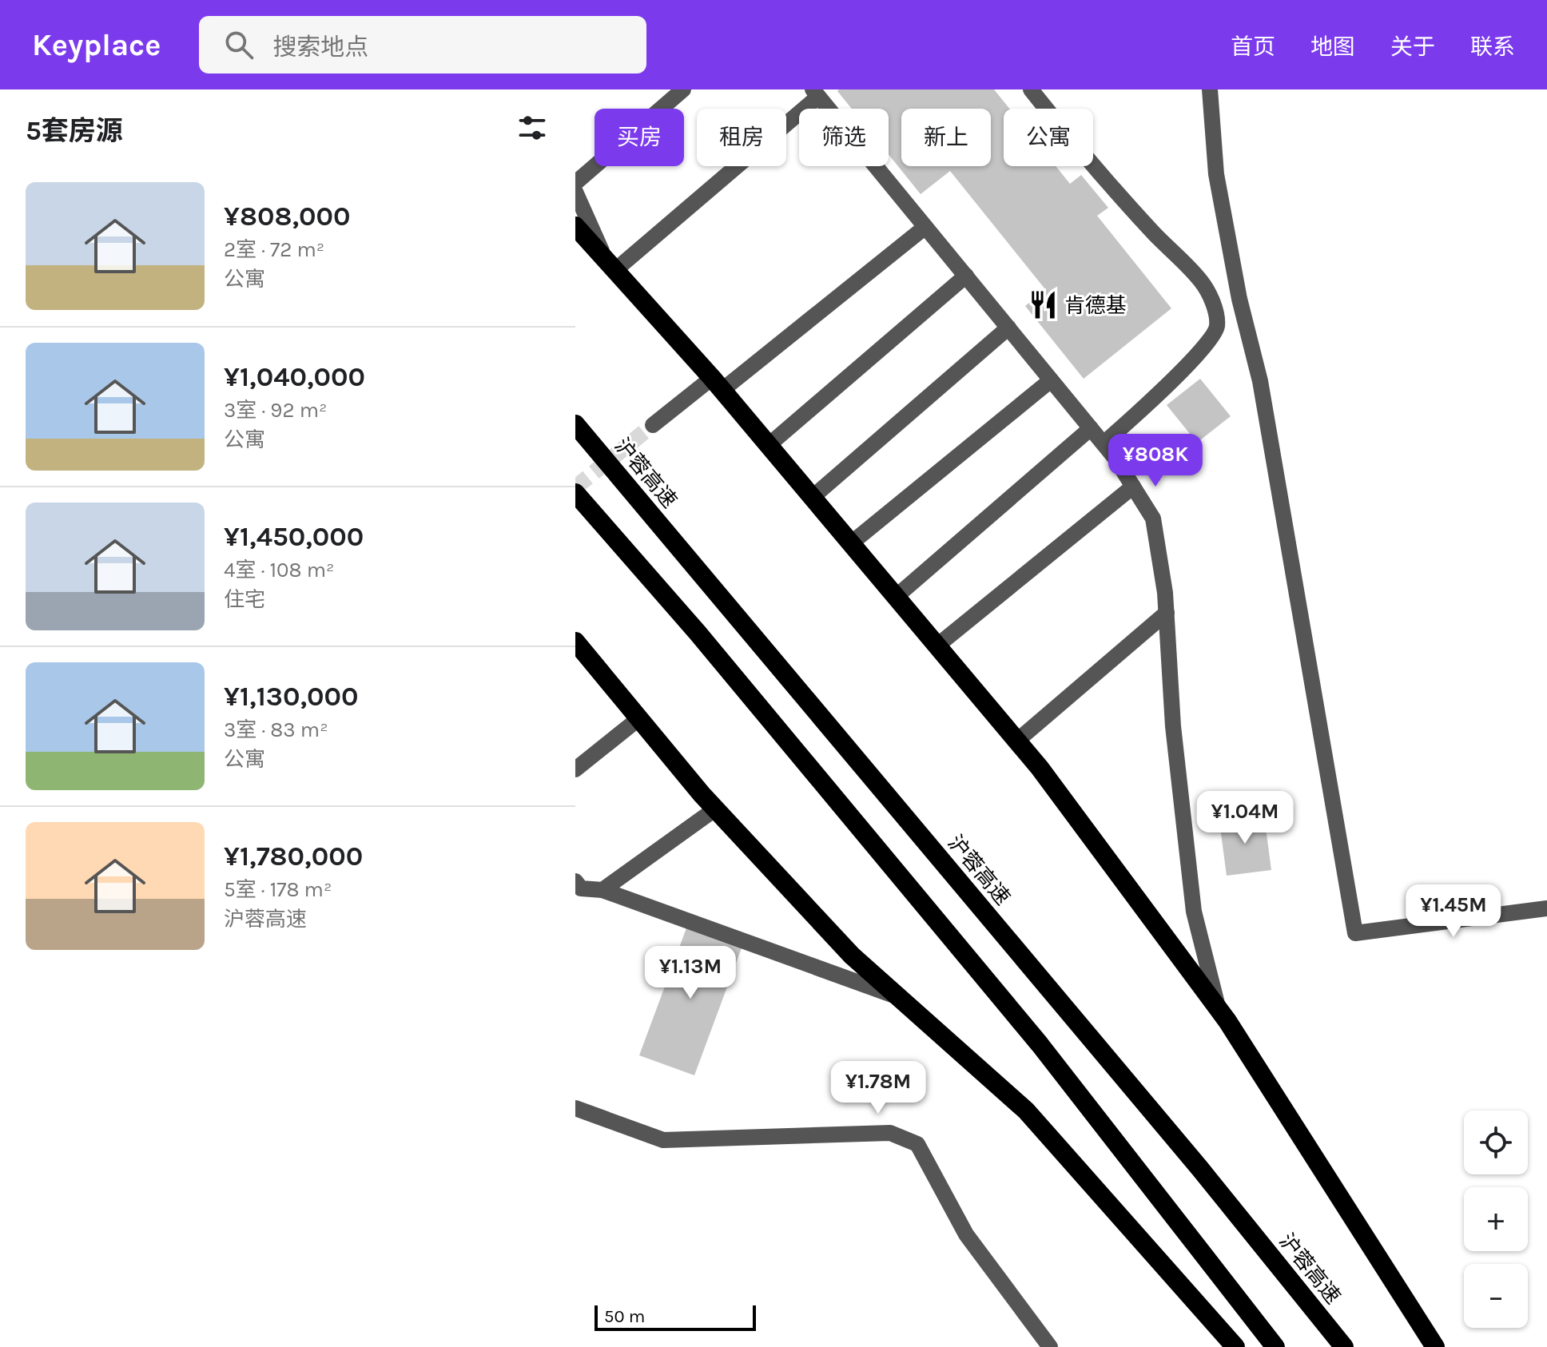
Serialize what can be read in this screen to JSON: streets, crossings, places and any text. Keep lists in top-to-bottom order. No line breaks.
{"streets":{"highway":["沪蓉高速"]},"places":{"restaurant":["肯德基"]},"scale_bar":"50 m","page":{"header":"Keyplace","search":"搜索地点","nav":["首页","地图","关于","联系"],"heading":"5套房源","chip":["买房","租房","筛选","新上","公寓"],"list":[{"name":"¥808,000","note":"2室 · 72 m² · 公寓"},{"name":"¥1,040,000","note":"3室 · 92 m² · 公寓"},{"name":"¥1,450,000","note":"4室 · 108 m² · 住宅"},{"name":"¥1,130,000","note":"3室 · 83 m² · 公寓"},{"name":"¥1,780,000","note":"5室 · 178 m² · 沪蓉高速"}],"price":["¥808K","¥1.04M","¥1.45M","¥1.13M","¥1.78M"],"map_buttons":["+","−"],"scale":"50 m"}}
